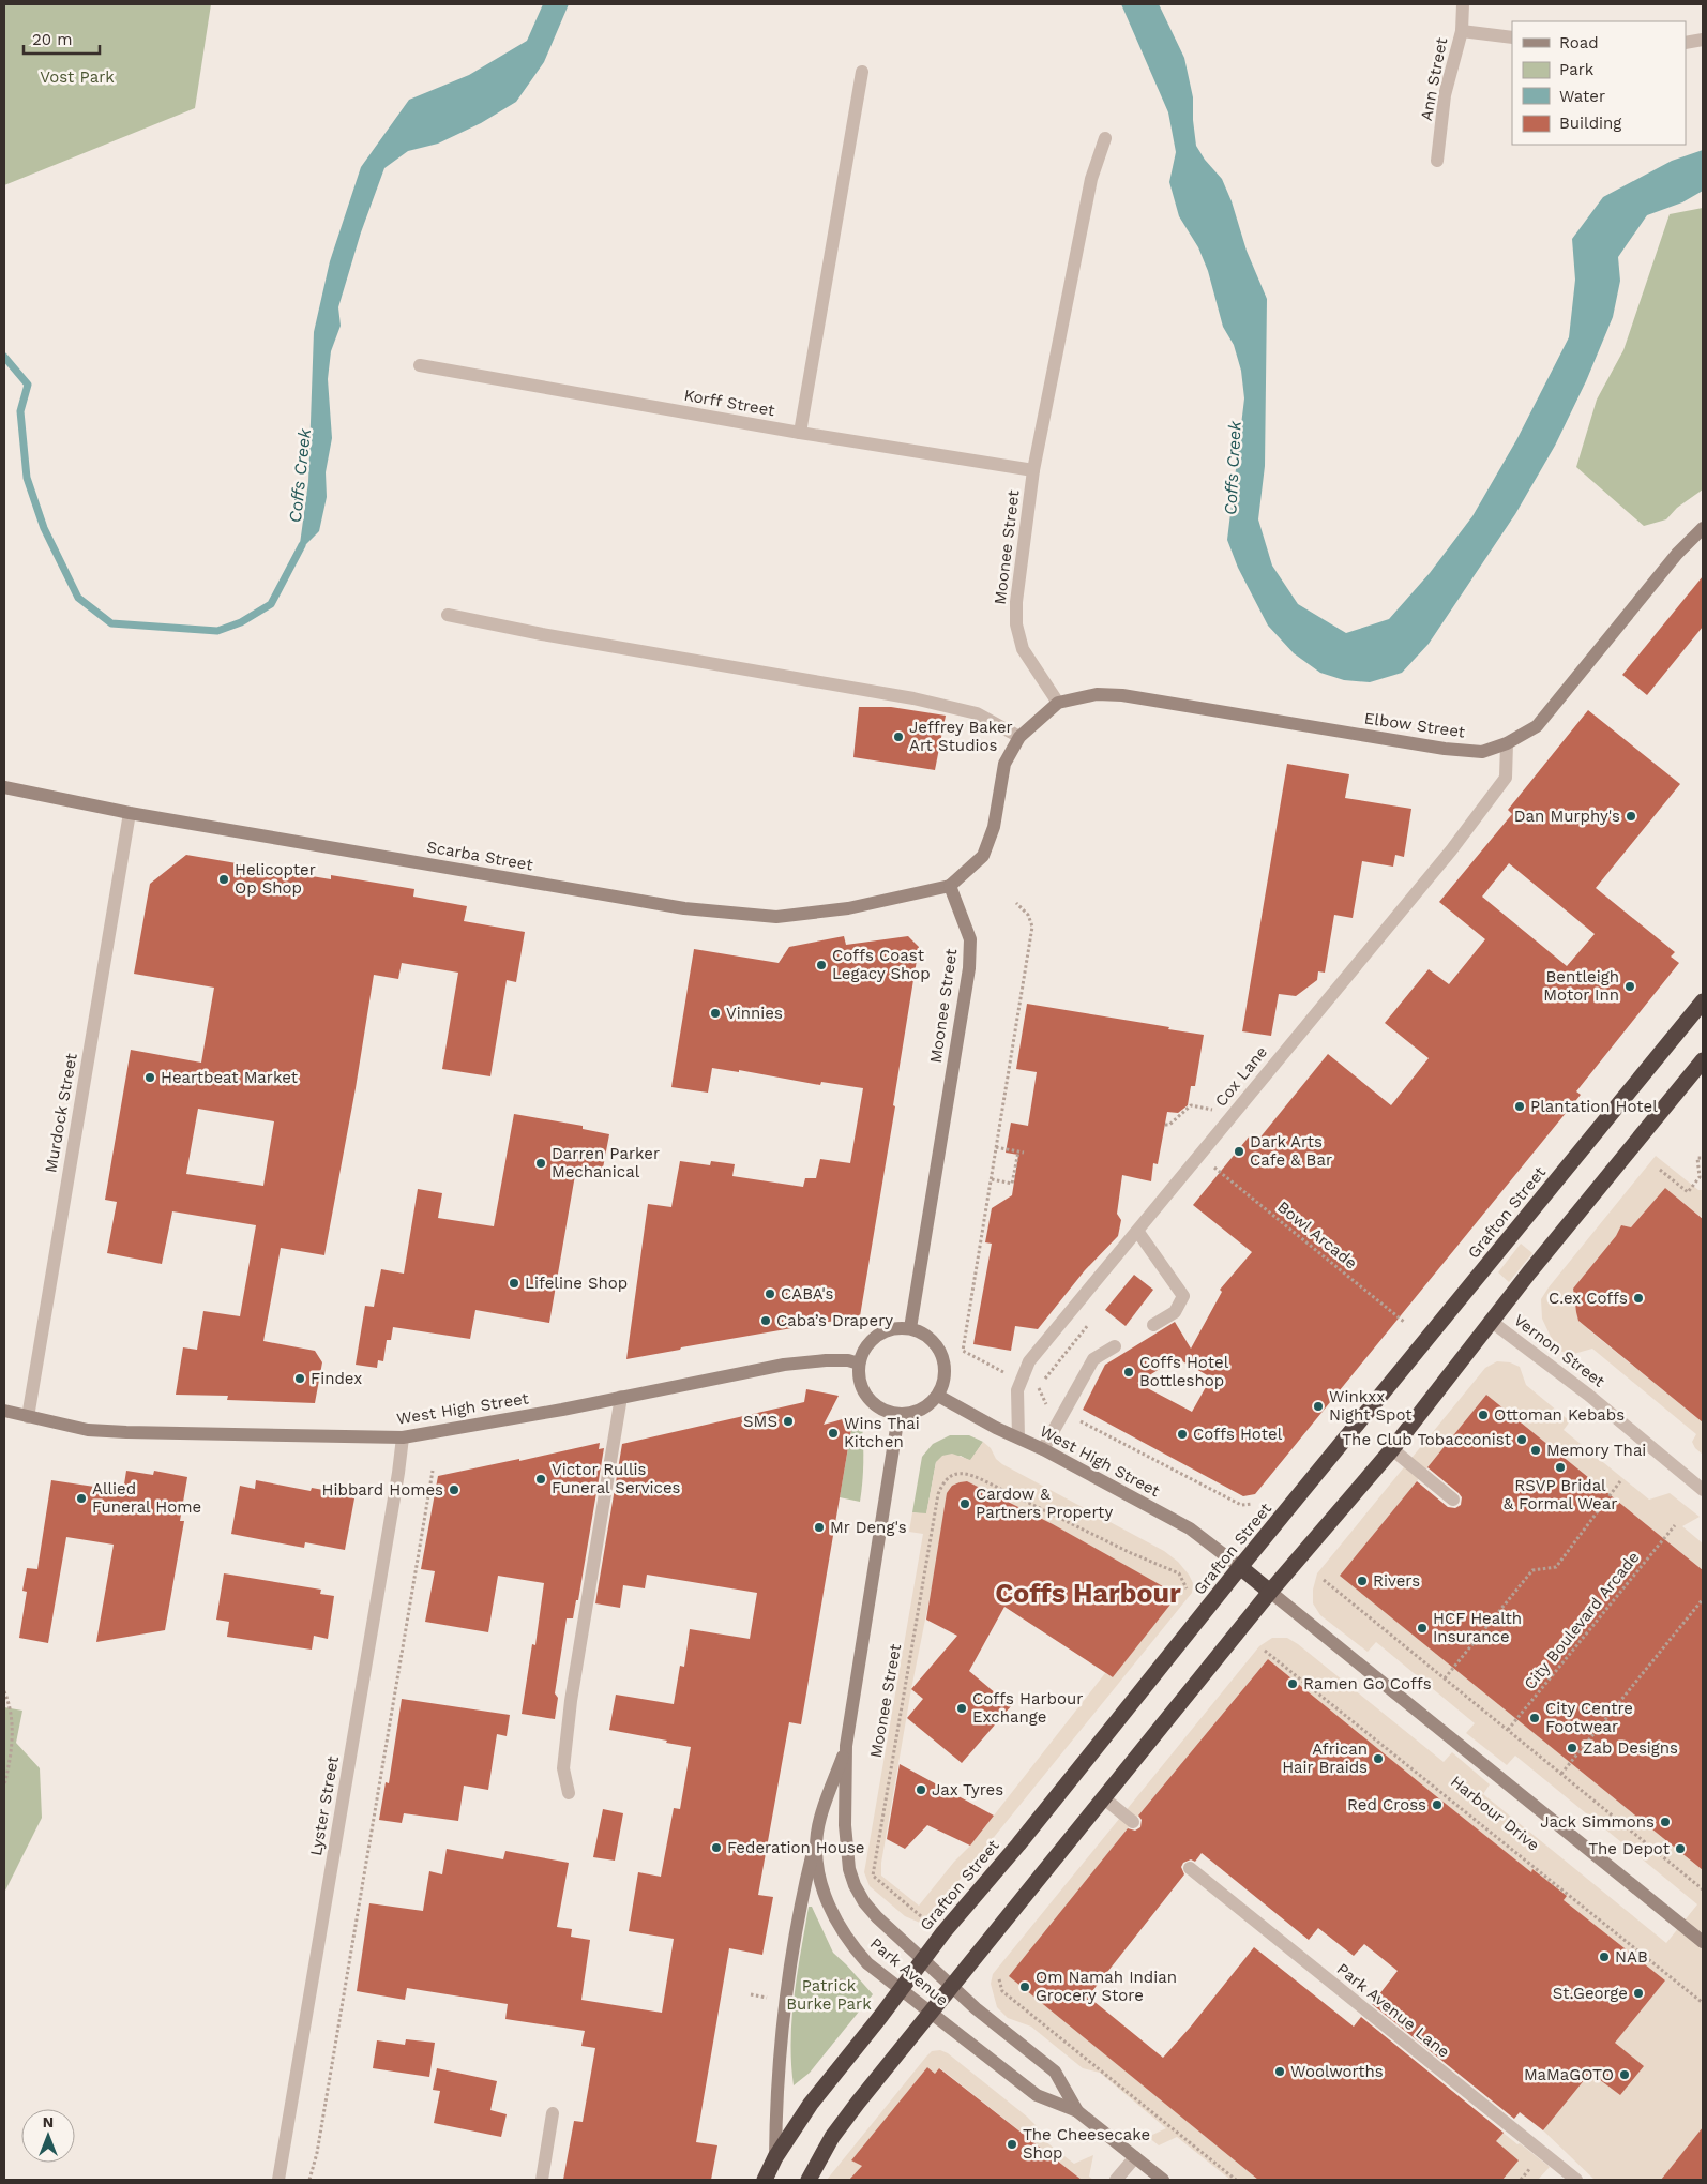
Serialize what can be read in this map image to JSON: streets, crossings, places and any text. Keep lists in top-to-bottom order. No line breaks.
{"streets":{"highway":["Grafton Street"],"street":["Ann Street","Korff Street","Moonee Street","Elbow Street","Scarba Street","Cox Lane","Murdock Street","Vernon Street","West High Street","Lyster Street","Harbour Drive","Park Avenue","Park Avenue Lane"],"path":["Bowl Arcade","City Boulevard Arcade"]},"crossings":[["Korff Street","Moonee Street"],["Moonee Street","Elbow Street"],["Moonee Street","Scarba Street"],["Moonee Street","West High Street"],["Moonee Street","Park Avenue"],["Elbow Street","Cox Lane"],["Scarba Street","Murdock Street"],["Cox Lane","West High Street"],["Murdock Street","West High Street"],["Grafton Street","West High Street"],["Grafton Street","Park Avenue"],["West High Street","Lyster Street"]],"districts":["Coffs Harbour"],"water":["Coffs Creek"],"parks":["Vost Park","Patrick Burke Park"],"places":["Jeffrey Baker Art Studios","Dan Murphy's","Helicopter Op Shop","Coffs Coast Legacy Shop","Bentleigh Motor Inn","Vinnies","Heartbeat Market","Plantation Hotel","Dark Arts Cafe & Bar","Darren Parker Mechanical","Lifeline Shop","CABA's","C.ex Coffs","Caba’s Drapery","Coffs Hotel Bottleshop","Findex","Winkxx Night Spot","Ottoman Kebabs","SMS","Wins Thai Kitchen","Coffs Hotel","The Club Tobacconist","Memory Thai","RSVP Bridal & Formal Wear","Victor Rullis Funeral Services","Hibbard Homes","Allied Funeral Home","Cardow & Partners Property","Mr Deng's","Rivers","HCF Health Insurance","Ramen Go Coffs","Coffs Harbour Exchange","City Centre Footwear","Zab Designs","African Hair Braids","Jax Tyres","Red Cross","Jack Simmons","Federation House","The Depot","NAB","Om Namah Indian Grocery Store","St.George","Woolworths","MaMaGOTO","The Cheesecake Shop"],"legend":["Road","Park","Water","Building"],"scale_bar":"20 m","north":"top"}
